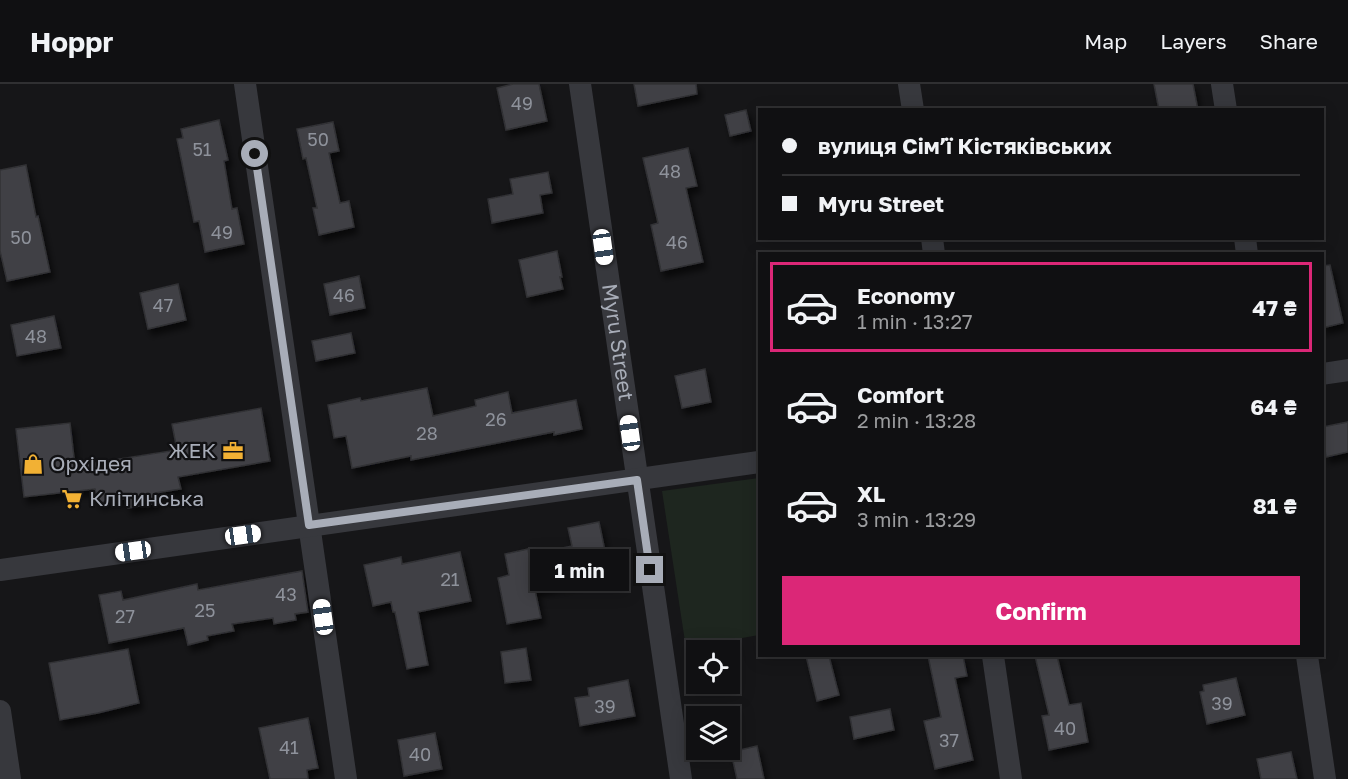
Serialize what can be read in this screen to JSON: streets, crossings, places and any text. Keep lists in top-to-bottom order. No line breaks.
{"streets":{"street":["Myru Street"]},"places":{"office":["ЖЕК"],"shop":["Орхідея"],"supermarket":["Клітинська"]},"house_numbers":["49","50","51","48","49","50","46","46","47","48","26","28","21","43","25","27","39","39","40","37","41","40"],"page":{"header":"Hoppr","nav":["Map","Layers","Share"],"banner":["вулиця Сімʼї Кістяківських","Myru Street"],"list":[{"name":"Economy","note":"1 min · 13:27","value":"47 ₴"},{"name":"Comfort","note":"2 min · 13:28","value":"64 ₴"},{"name":"XL","note":"3 min · 13:29","value":"81 ₴"}],"bubble":"1 min","buttons":"Confirm"}}
